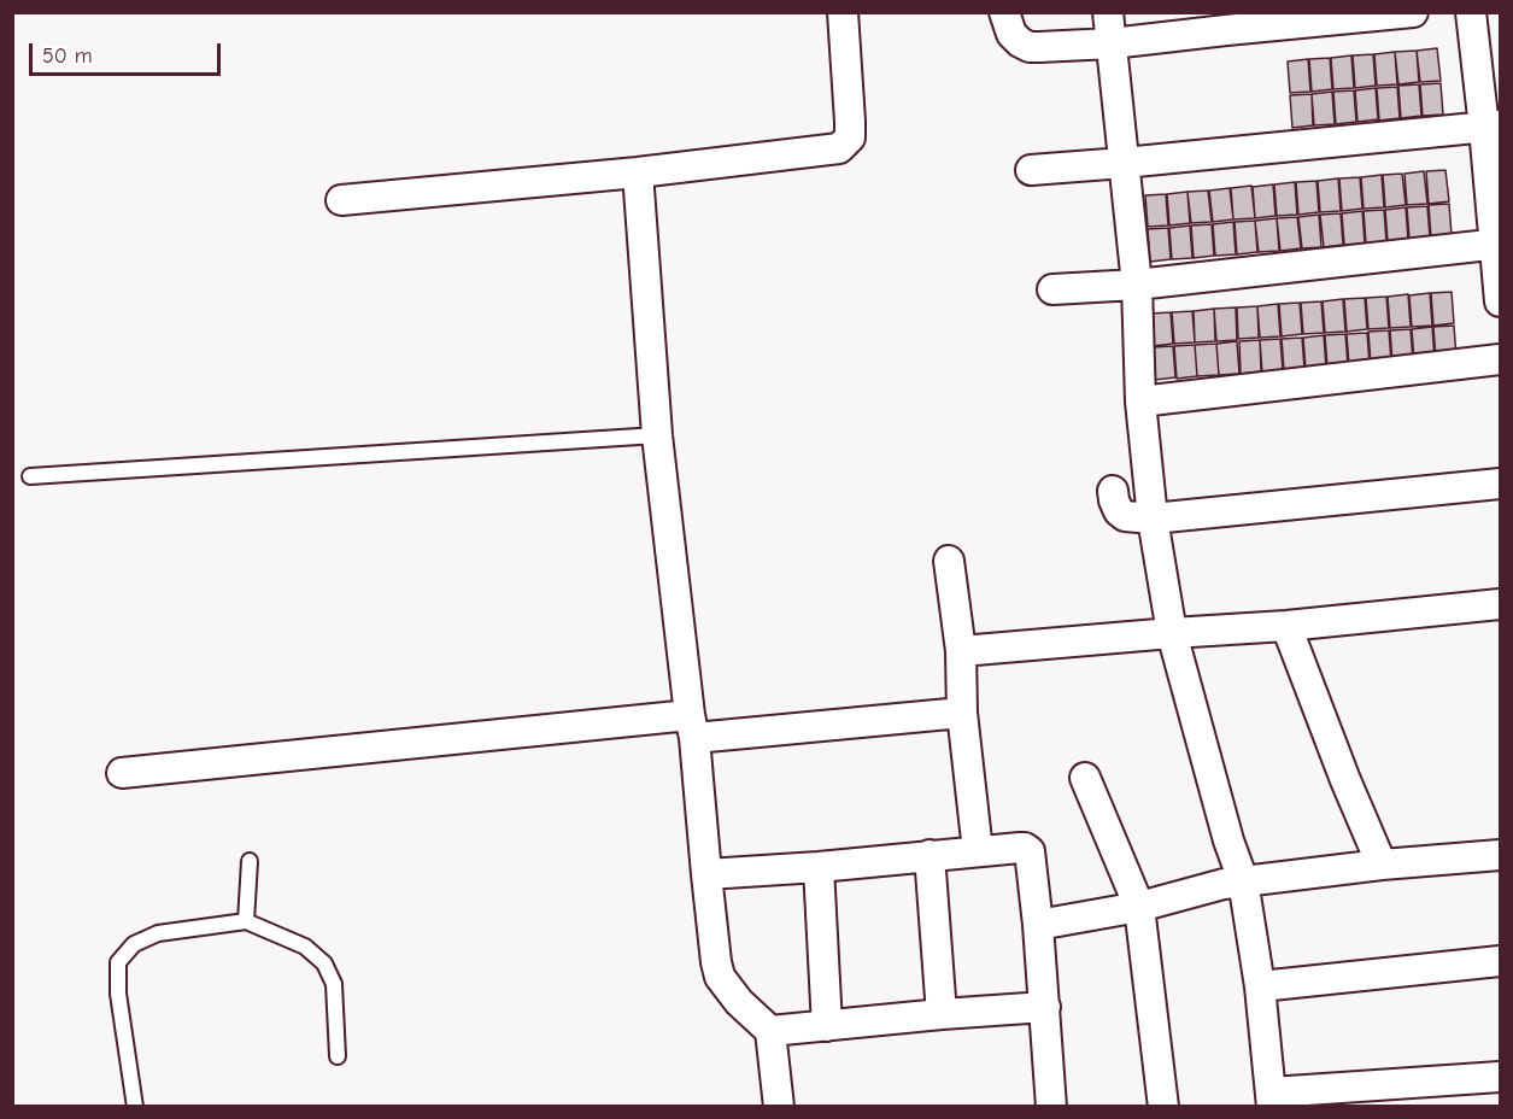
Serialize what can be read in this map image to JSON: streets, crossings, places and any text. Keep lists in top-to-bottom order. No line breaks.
{"scale_bar":"50 m"}
